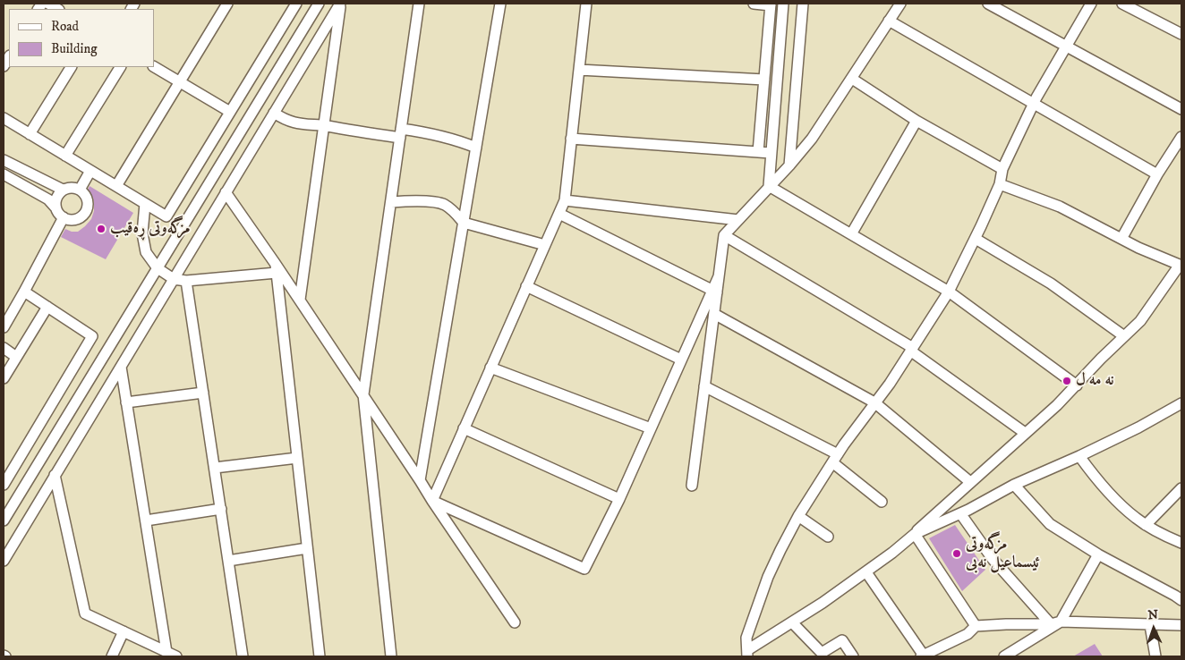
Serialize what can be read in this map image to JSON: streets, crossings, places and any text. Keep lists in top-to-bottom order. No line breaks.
{"places":["مزگەوتی ڕەقیب","نه مه ل","مزگەوتی ئیسماعیل نەبی"],"legend":["Road","Building"],"north":"top"}
